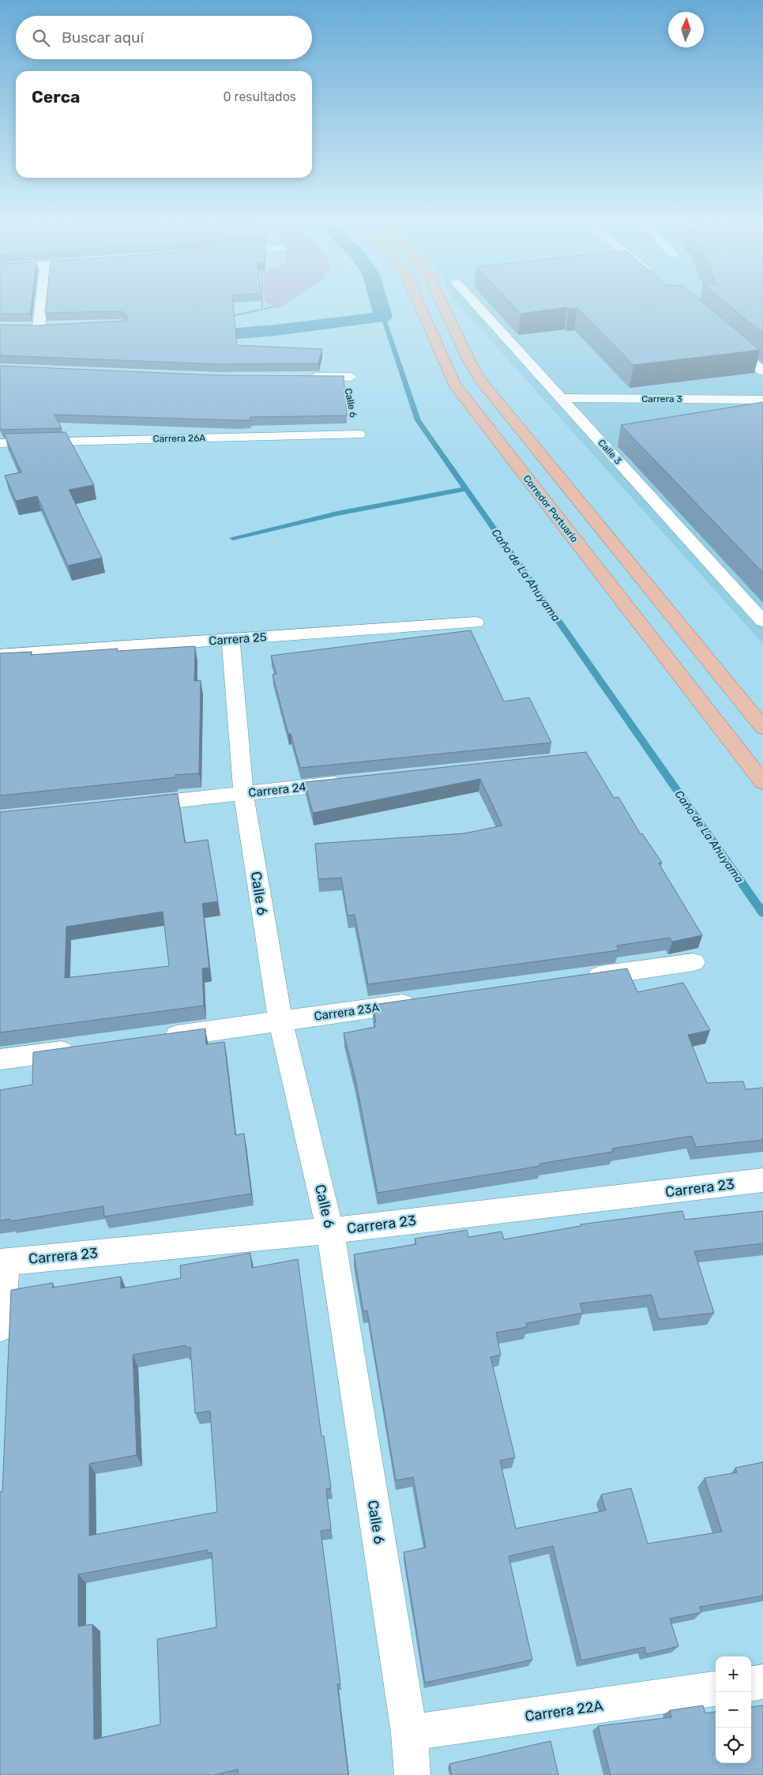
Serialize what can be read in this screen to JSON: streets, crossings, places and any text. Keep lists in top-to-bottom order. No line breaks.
{"streets":{"main road":["Corredor Portuario"],"street":["Carrera 3","Calle 6","Carrera 26A","Calle 3","Carrera 25","Carrera 24","Carrera 23A","Carrera 23","Carrera 22A"]},"crossings":[["Carrera 3","Calle 3"],["Calle 6","Carrera 26A"],["Calle 6","Carrera 25"],["Calle 6","Carrera 24"],["Calle 6","Carrera 23A"],["Calle 6","Carrera 23"],["Calle 6","Carrera 22A"]],"water":["Caño de La Ahuyama"],"north":"top","page":{"search":"Buscar aquí","heading":["Cerca","0 resultados"],"map_buttons":["+","−"]}}
